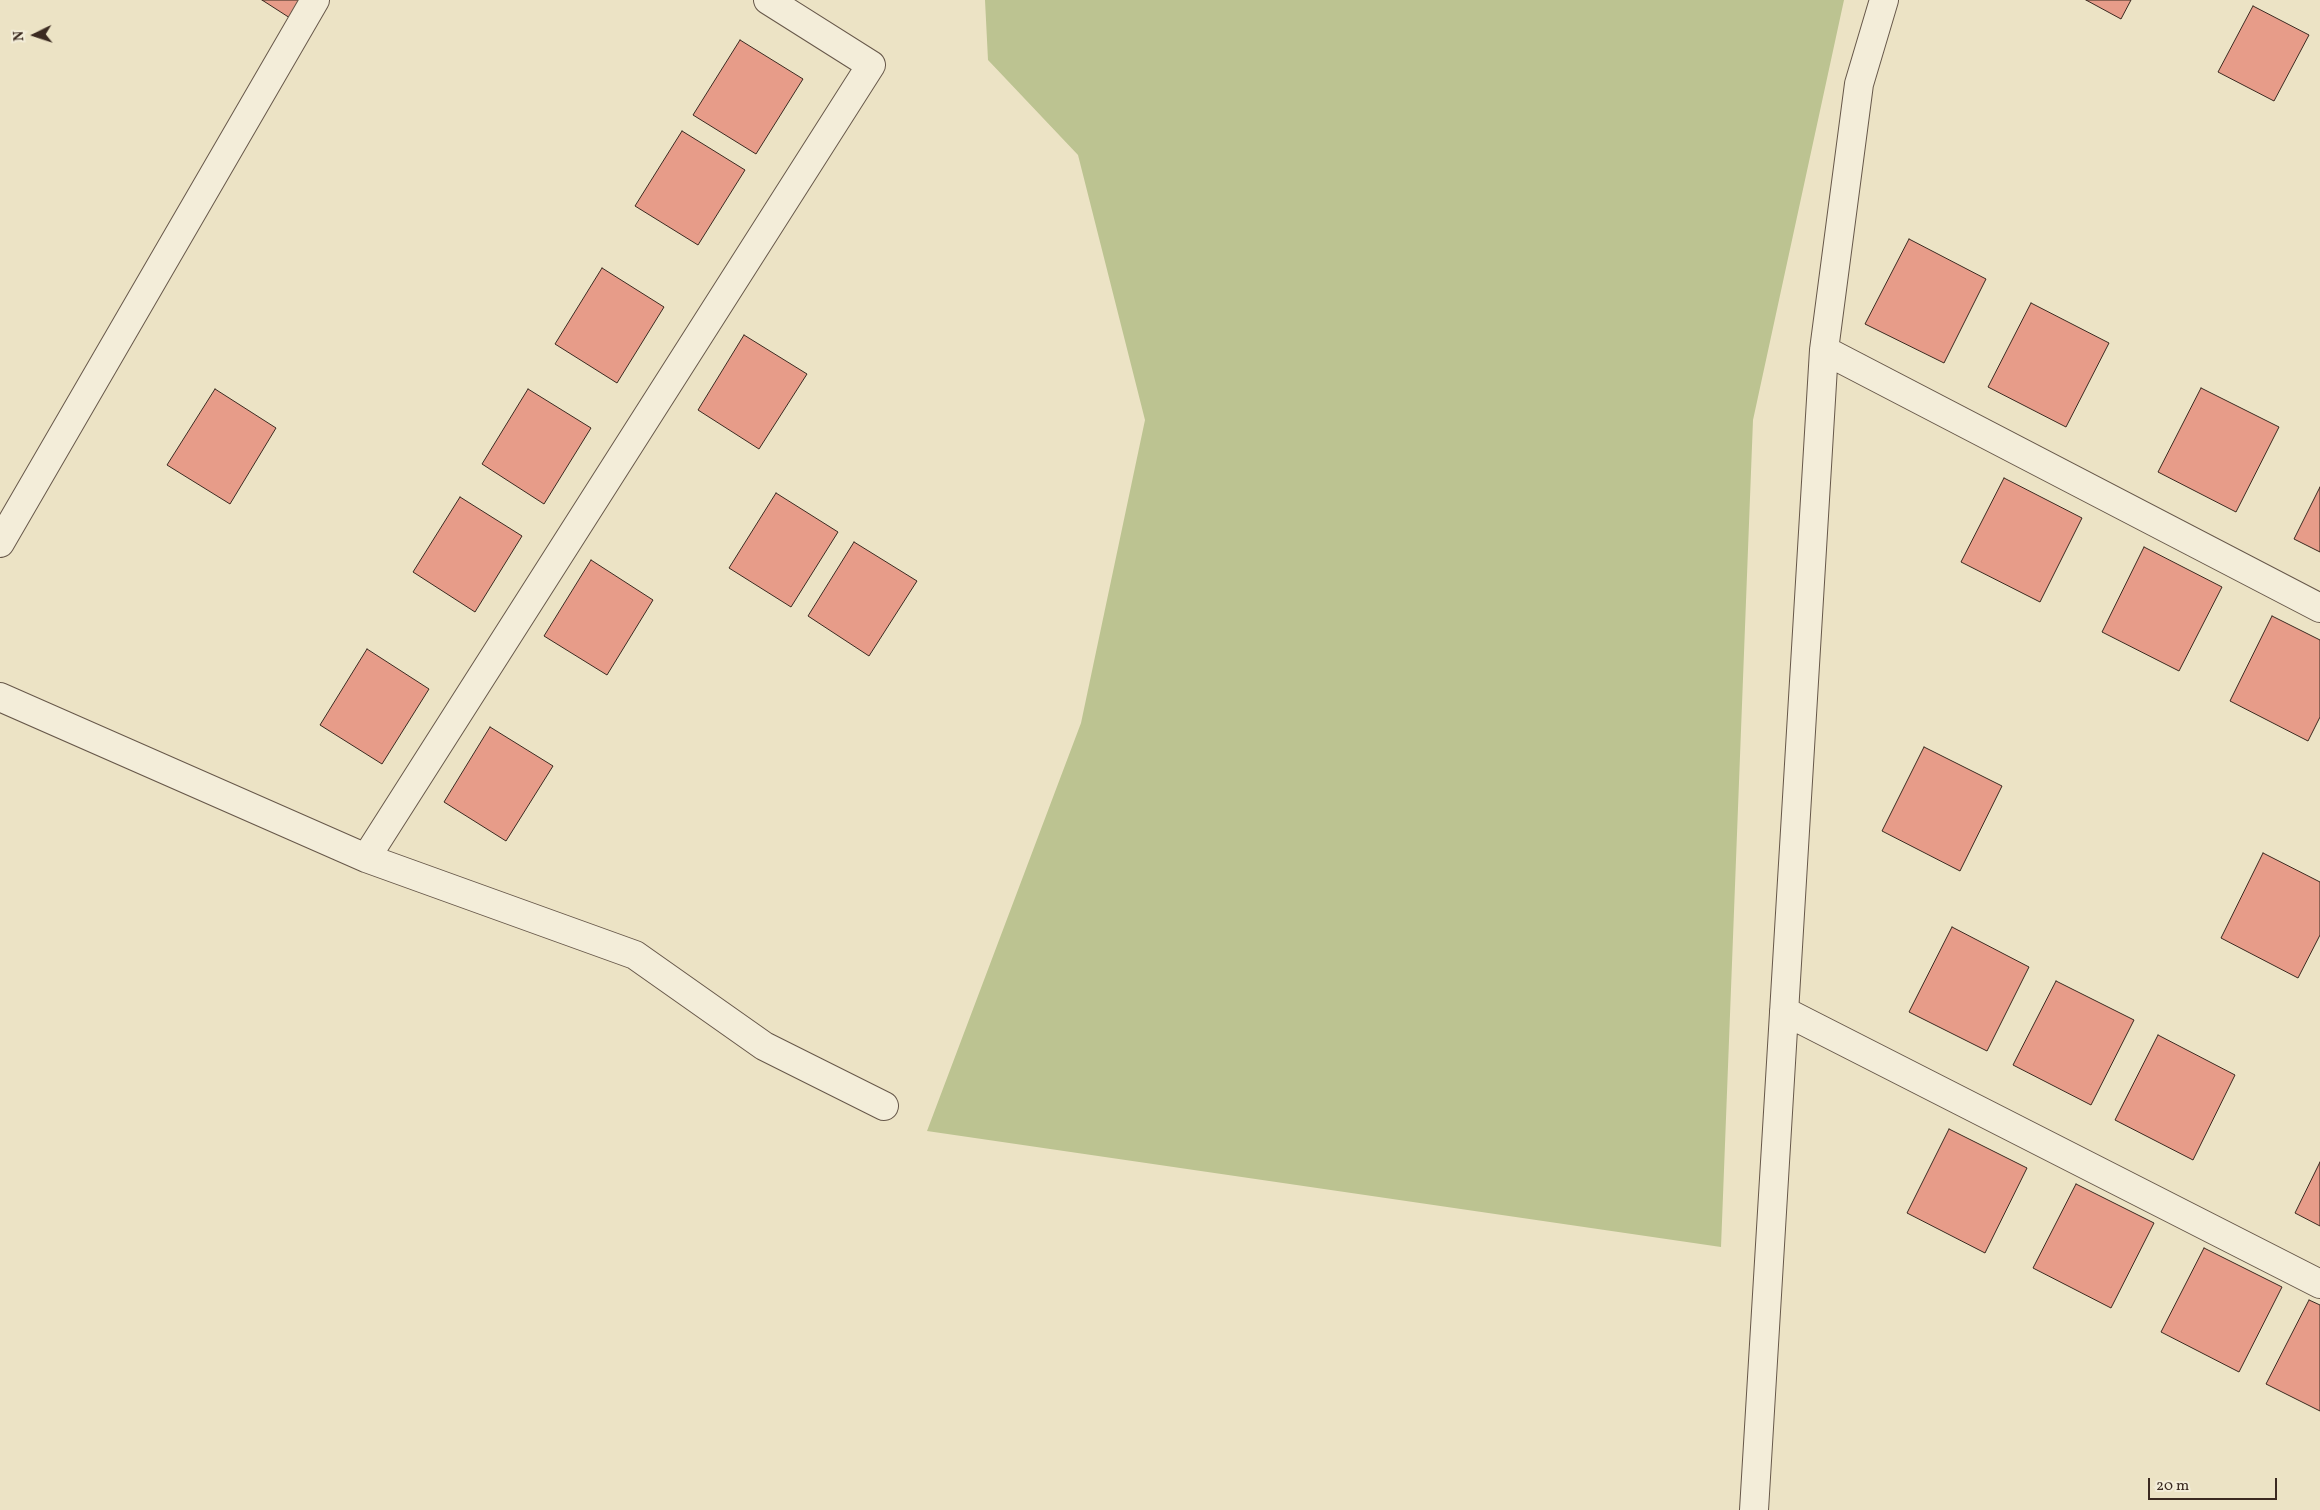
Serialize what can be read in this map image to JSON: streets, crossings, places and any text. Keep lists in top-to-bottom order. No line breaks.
{"scale_bar":"20 m","north":"left"}
